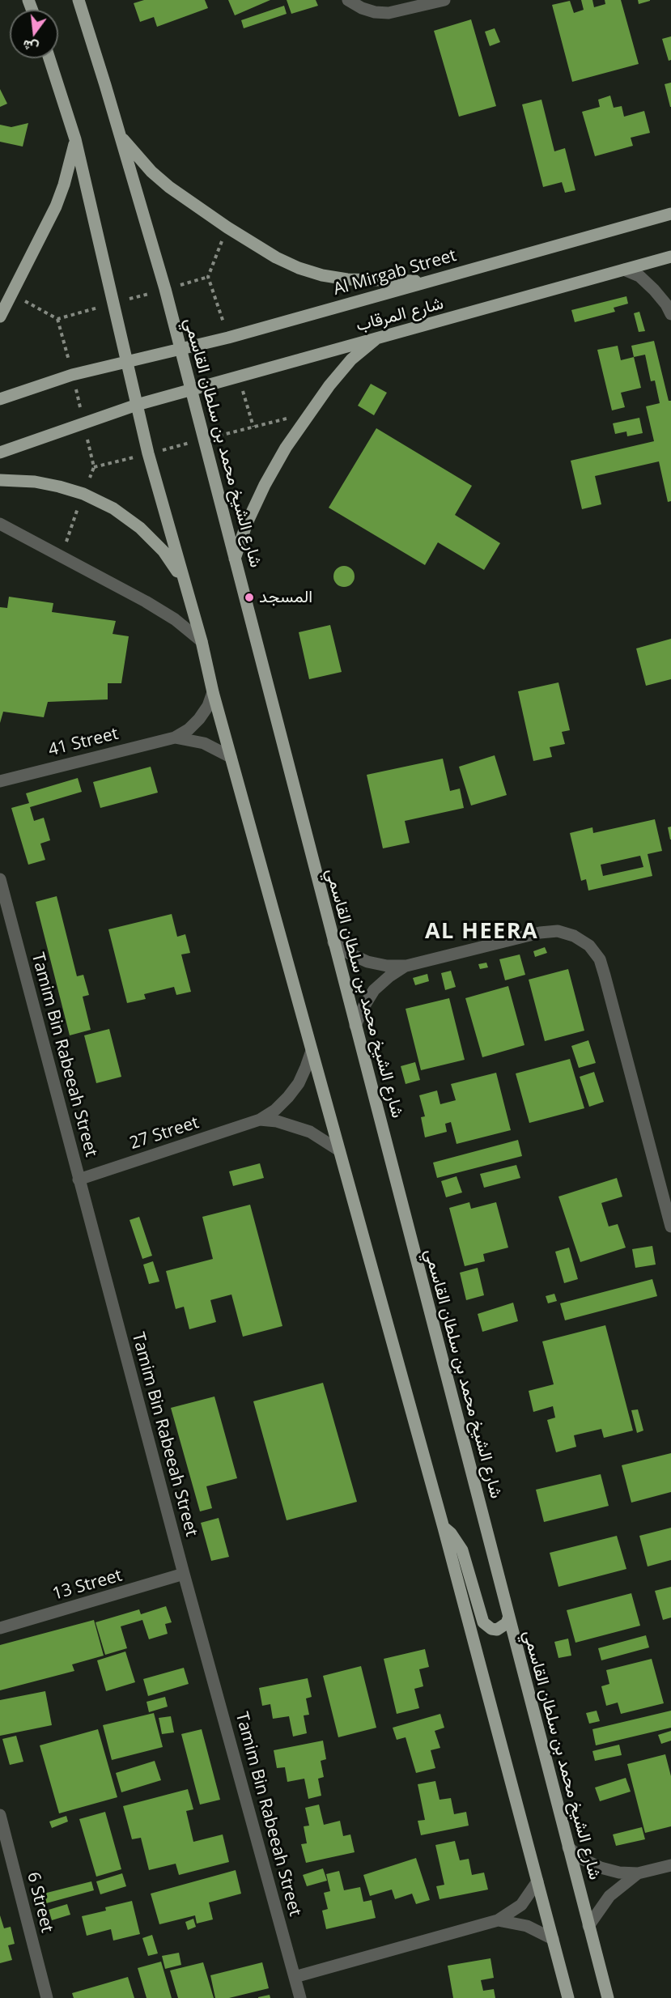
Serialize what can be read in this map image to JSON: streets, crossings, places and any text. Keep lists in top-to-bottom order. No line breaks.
{"streets":{"main road":["Al Mirgab Street","شارع المرقاب","شارع الشيخ محمد بن سلطان القاسمي"],"street":["41 Street","Tamim Bin Rabeeah Street","27 Street","13 Street","6 Street"]},"crossings":[["Al Mirgab Street","شارع الشيخ محمد بن سلطان القاسمي"],["شارع المرقاب","شارع الشيخ محمد بن سلطان القاسمي"],["Tamim Bin Rabeeah Street","27 Street"],["Tamim Bin Rabeeah Street","13 Street"]],"districts":["AL HEERA"],"places":["المسجد"],"north":"bottom"}
